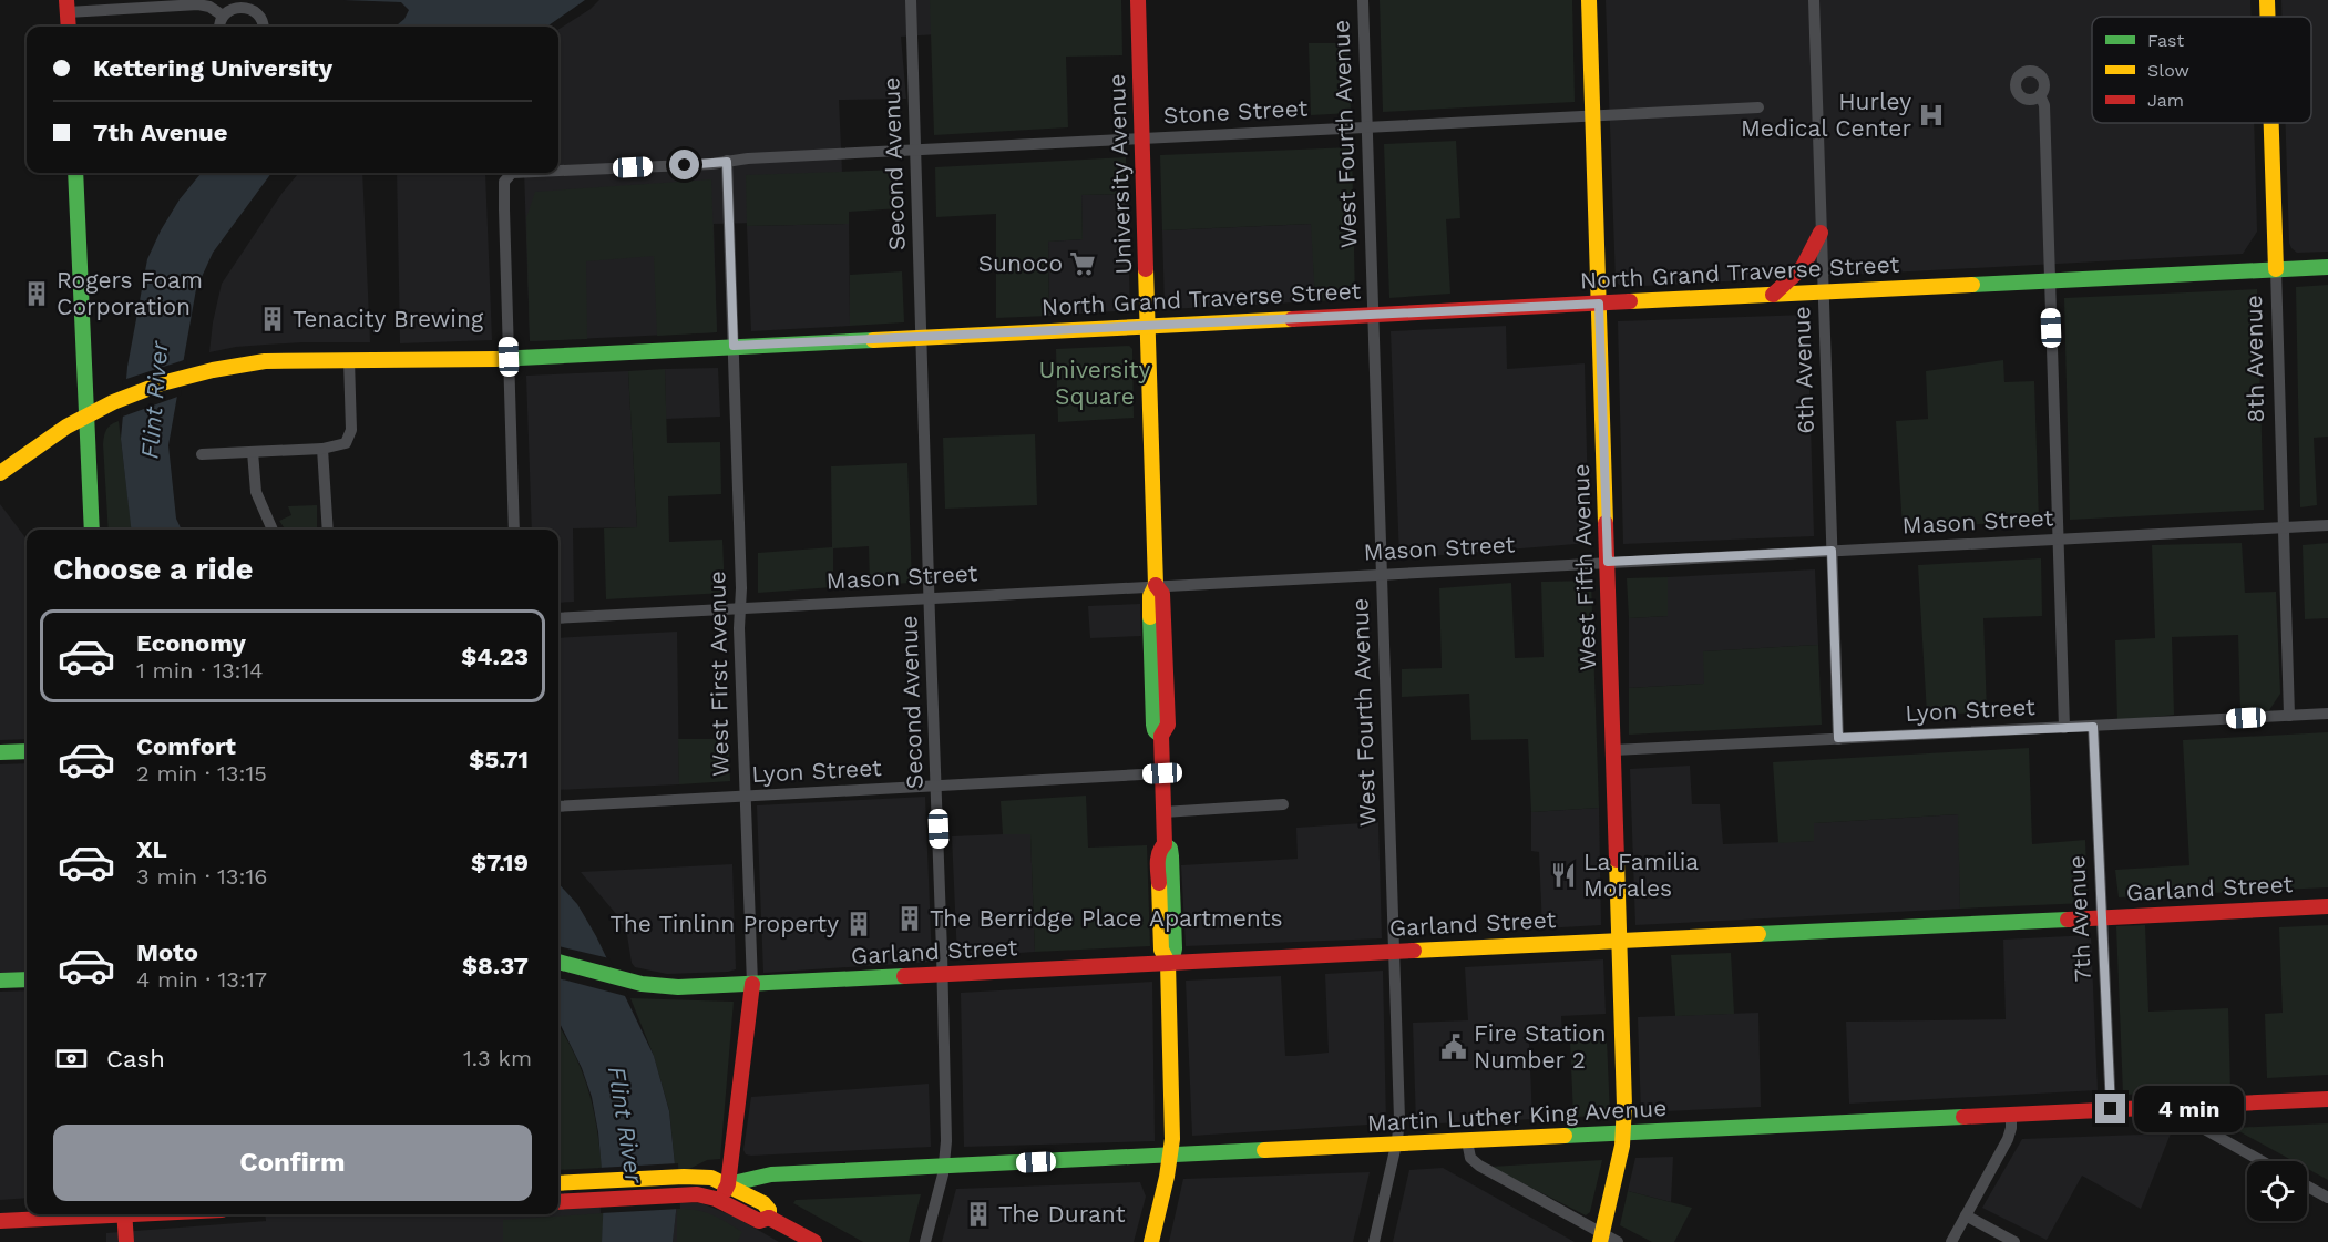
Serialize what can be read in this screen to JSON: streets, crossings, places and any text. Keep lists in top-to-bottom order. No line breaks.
{"streets":{"street":["Stone Street","West Fourth Avenue","Second Avenue","University Avenue","North Grand Traverse Street","8th Avenue","6th Avenue","Mason Street","West Fifth Avenue","West First Avenue","Lyon Street","Garland Street","7th Avenue","Martin Luther King Avenue"]},"crossings":[["Stone Street","West Fourth Avenue"],["Stone Street","Second Avenue"],["Stone Street","University Avenue"],["Stone Street","North Grand Traverse Street"],["Stone Street","West Fifth Avenue"],["Stone Street","West First Avenue"],["West Fourth Avenue","North Grand Traverse Street"],["West Fourth Avenue","Mason Street"],["West Fourth Avenue","Garland Street"],["West Fourth Avenue","Martin Luther King Avenue"],["Second Avenue","North Grand Traverse Street"],["Second Avenue","Mason Street"],["Second Avenue","Lyon Street"],["Second Avenue","Garland Street"],["Second Avenue","Martin Luther King Avenue"],["University Avenue","North Grand Traverse Street"],["University Avenue","Mason Street"],["University Avenue","Lyon Street"],["University Avenue","Garland Street"],["University Avenue","Martin Luther King Avenue"],["North Grand Traverse Street","8th Avenue"],["North Grand Traverse Street","6th Avenue"],["North Grand Traverse Street","West Fifth Avenue"],["North Grand Traverse Street","West First Avenue"],["8th Avenue","Mason Street"],["8th Avenue","Lyon Street"],["6th Avenue","Mason Street"],["6th Avenue","Lyon Street"],["Mason Street","West Fifth Avenue"],["Mason Street","West First Avenue"],["West Fifth Avenue","Lyon Street"],["West Fifth Avenue","Garland Street"],["West Fifth Avenue","Martin Luther King Avenue"],["West First Avenue","Lyon Street"],["West First Avenue","Garland Street"],["West First Avenue","Martin Luther King Avenue"],["Lyon Street","7th Avenue"],["Garland Street","7th Avenue"],["7th Avenue","Martin Luther King Avenue"]],"water":["Flint River"],"parks":["University Square"],"places":{"hospital":["Hurley Medical Center"],"supermarket":["Sunoco"],"building":["Rogers Foam Corporation","Tenacity Brewing","The Berridge Place Apartments","The Tinlinn Property","The Durant"],"restaurant":["La Familia Morales"],"public building":["Fire Station Number 2"]},"legend":["Fast","Slow","Jam"],"page":{"banner":["Kettering University","7th Avenue"],"heading":"Choose a ride","list":[{"name":"Economy","note":"1 min · 13:14","value":"$4.23"},{"name":"Comfort","note":"2 min · 13:15","value":"$5.71"},{"name":"XL","note":"3 min · 13:16","value":"$7.19"},{"name":"Moto","note":"4 min · 13:17","value":"$8.37"}],"pay":["Cash","1.3 km"],"bubble":"4 min","buttons":"Confirm"}}
